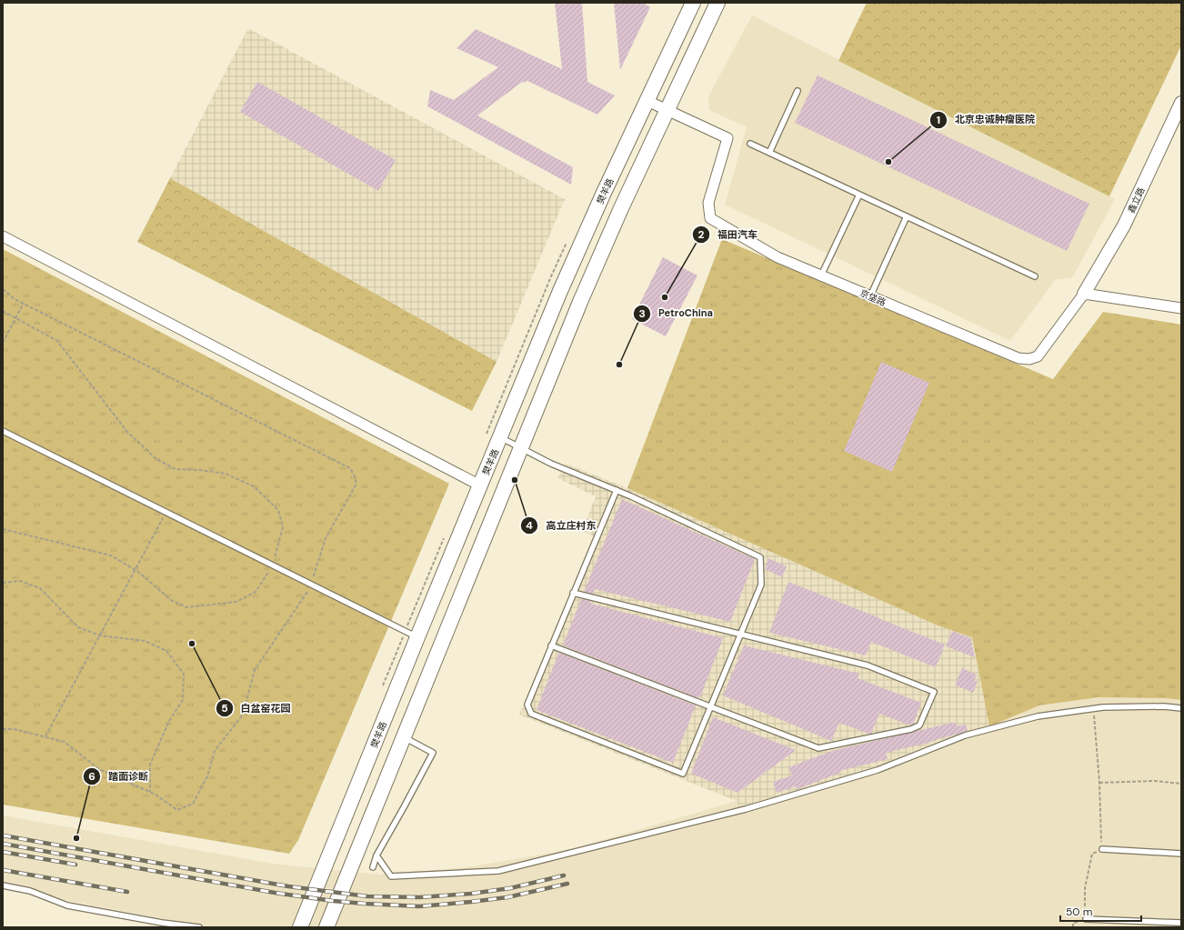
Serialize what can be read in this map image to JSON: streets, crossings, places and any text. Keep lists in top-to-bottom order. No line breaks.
{"streets":{"main road":["樊羊路"],"street":["鑫立路","京垡路"]},"crossings":[["樊羊路","京垡路"],["鑫立路","京垡路"]],"places":["北京忠诚肿瘤医院","福田汽车","PetroChina","高立庄村东","白盆窑花园","踏面诊断"],"scale_bar":"50 m"}
